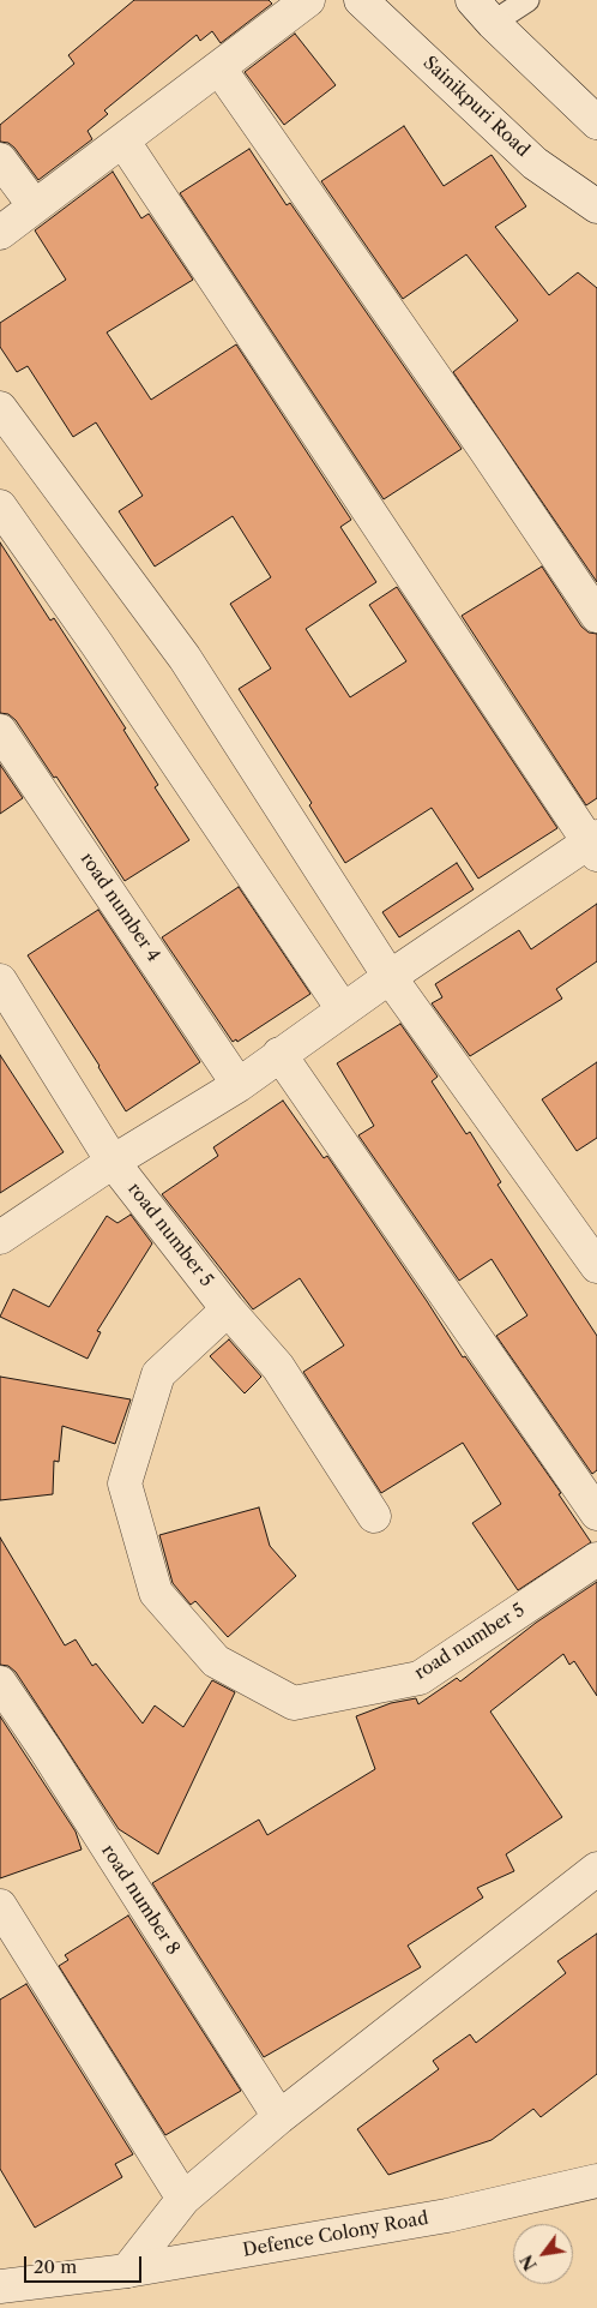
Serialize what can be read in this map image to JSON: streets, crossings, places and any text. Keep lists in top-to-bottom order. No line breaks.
{"streets":{"street":["Sainikpuri Road","road number 4","road number 5","road number 8","Defence Colony Road"]},"scale_bar":"20 m","north":"bottom left"}
